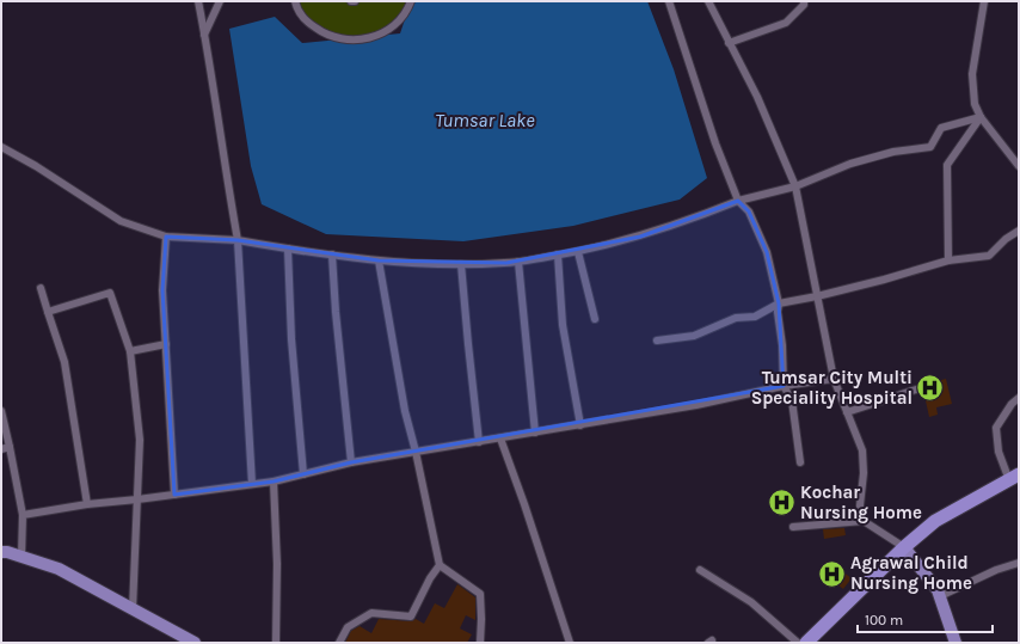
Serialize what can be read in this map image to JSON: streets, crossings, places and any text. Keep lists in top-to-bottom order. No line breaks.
{"water":["Tumsar Lake"],"places":{"hospital":["Tumsar City Multi Speciality Hospital","Kochar Nursing Home","Agrawal Child Nursing Home"]},"scale_bar":"100 m"}
